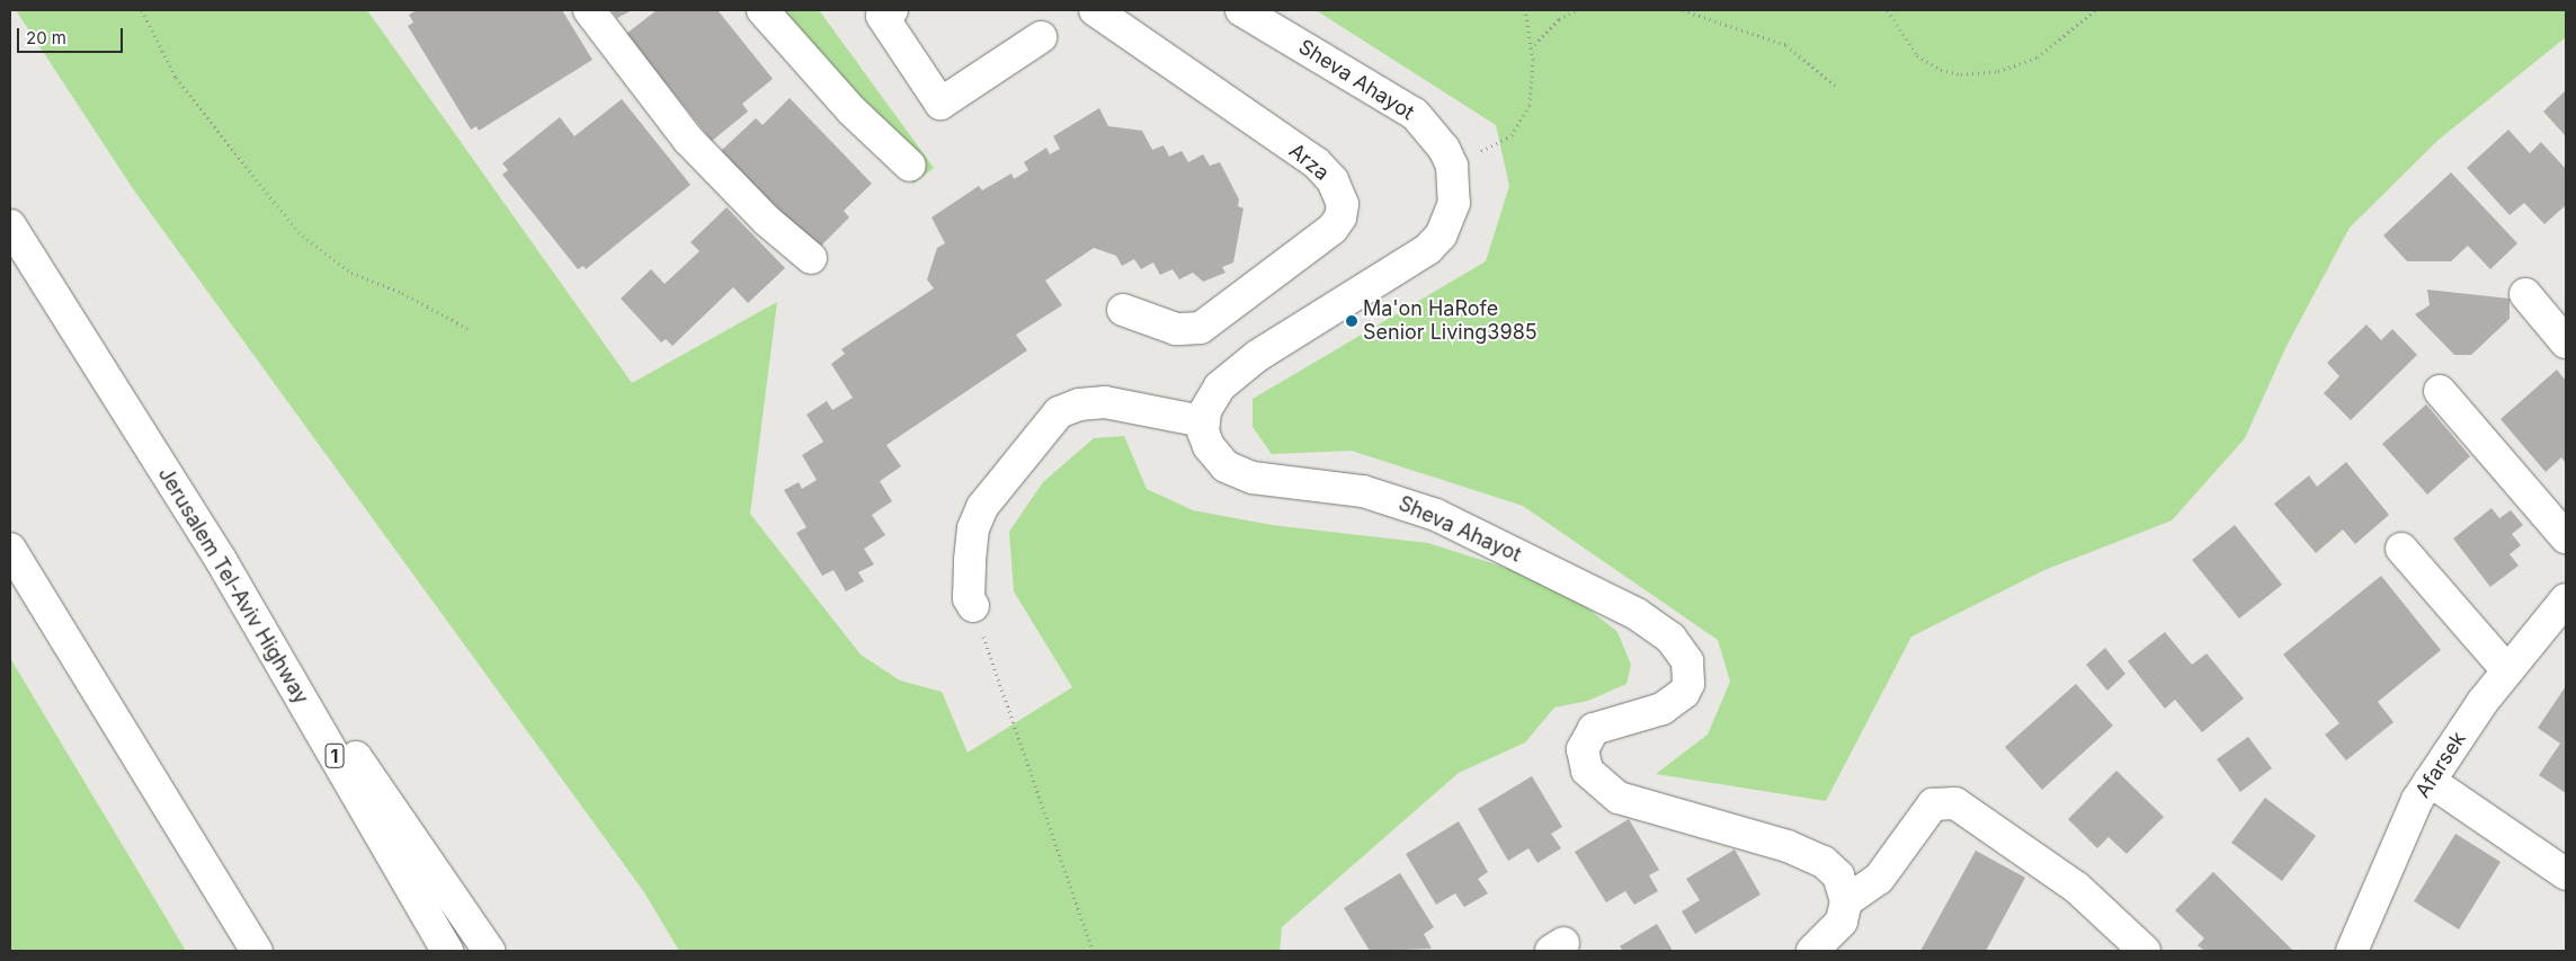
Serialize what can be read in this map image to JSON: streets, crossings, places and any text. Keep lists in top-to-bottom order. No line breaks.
{"streets":{"main road":["Sheva Ahayot","Arza","Jerusalem Tel-Aviv Highway","1","Afarsek"]},"places":["Ma'on HaRofe Senior Living3985"],"scale_bar":"20 m"}
